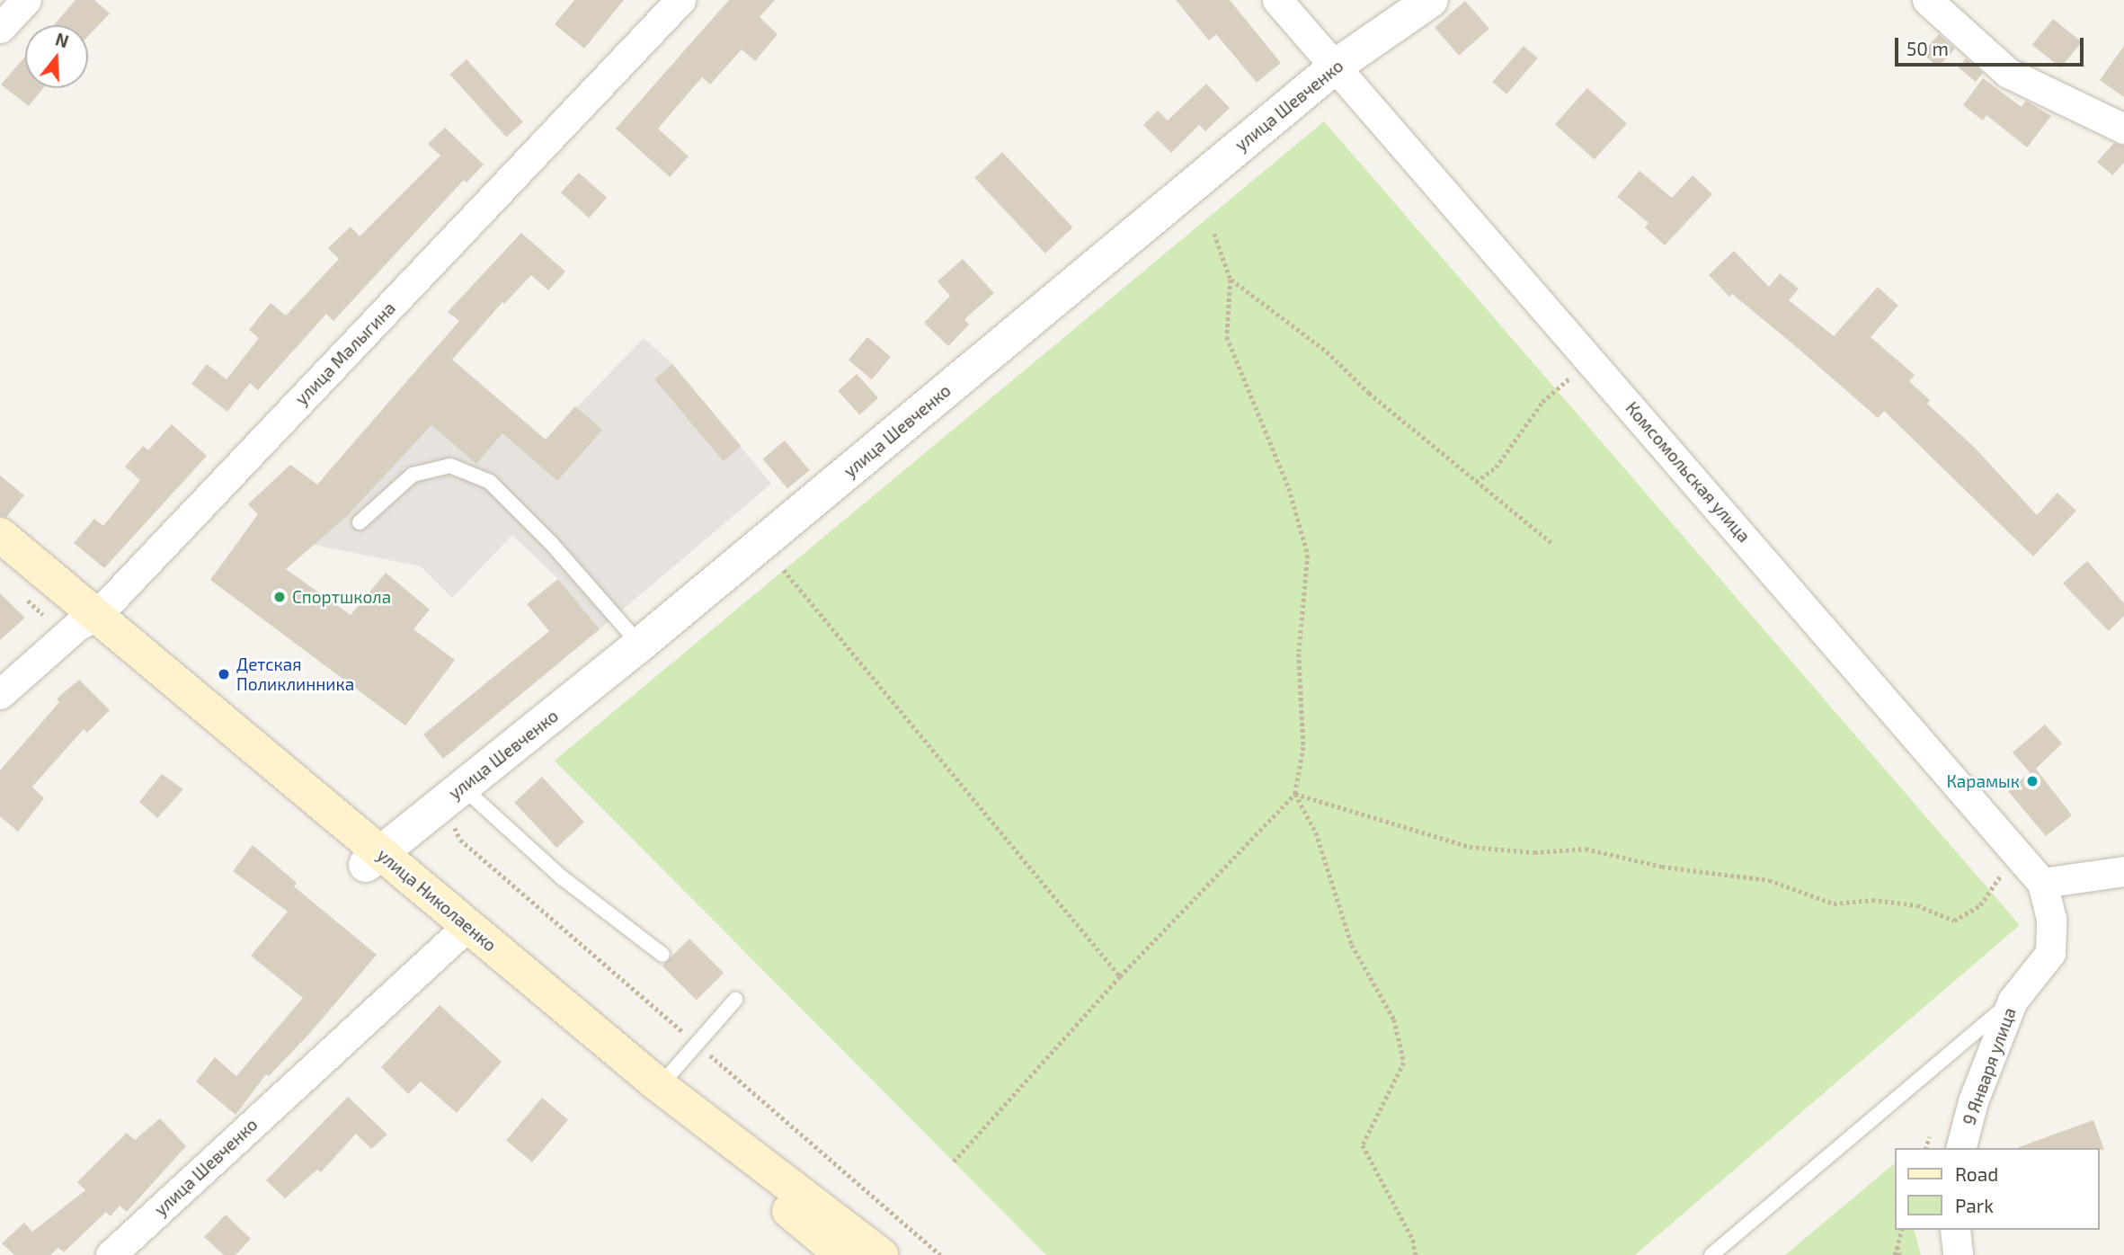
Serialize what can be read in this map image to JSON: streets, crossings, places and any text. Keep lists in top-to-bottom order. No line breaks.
{"streets":{"main road":["улица Николаенко"],"street":["улица Шевченко","улица Малыгина","Комсомольская улица","9 Января улица"]},"crossings":[["улица Шевченко","Комсомольская улица"],["улица Шевченко","улица Николаенко"],["улица Малыгина","улица Николаенко"],["Комсомольская улица","9 Января улица"]],"places":["Спортшкола","Детская Поликлинника","Карамык"],"legend":["Road","Park"],"scale_bar":"50 m","north":"top"}
